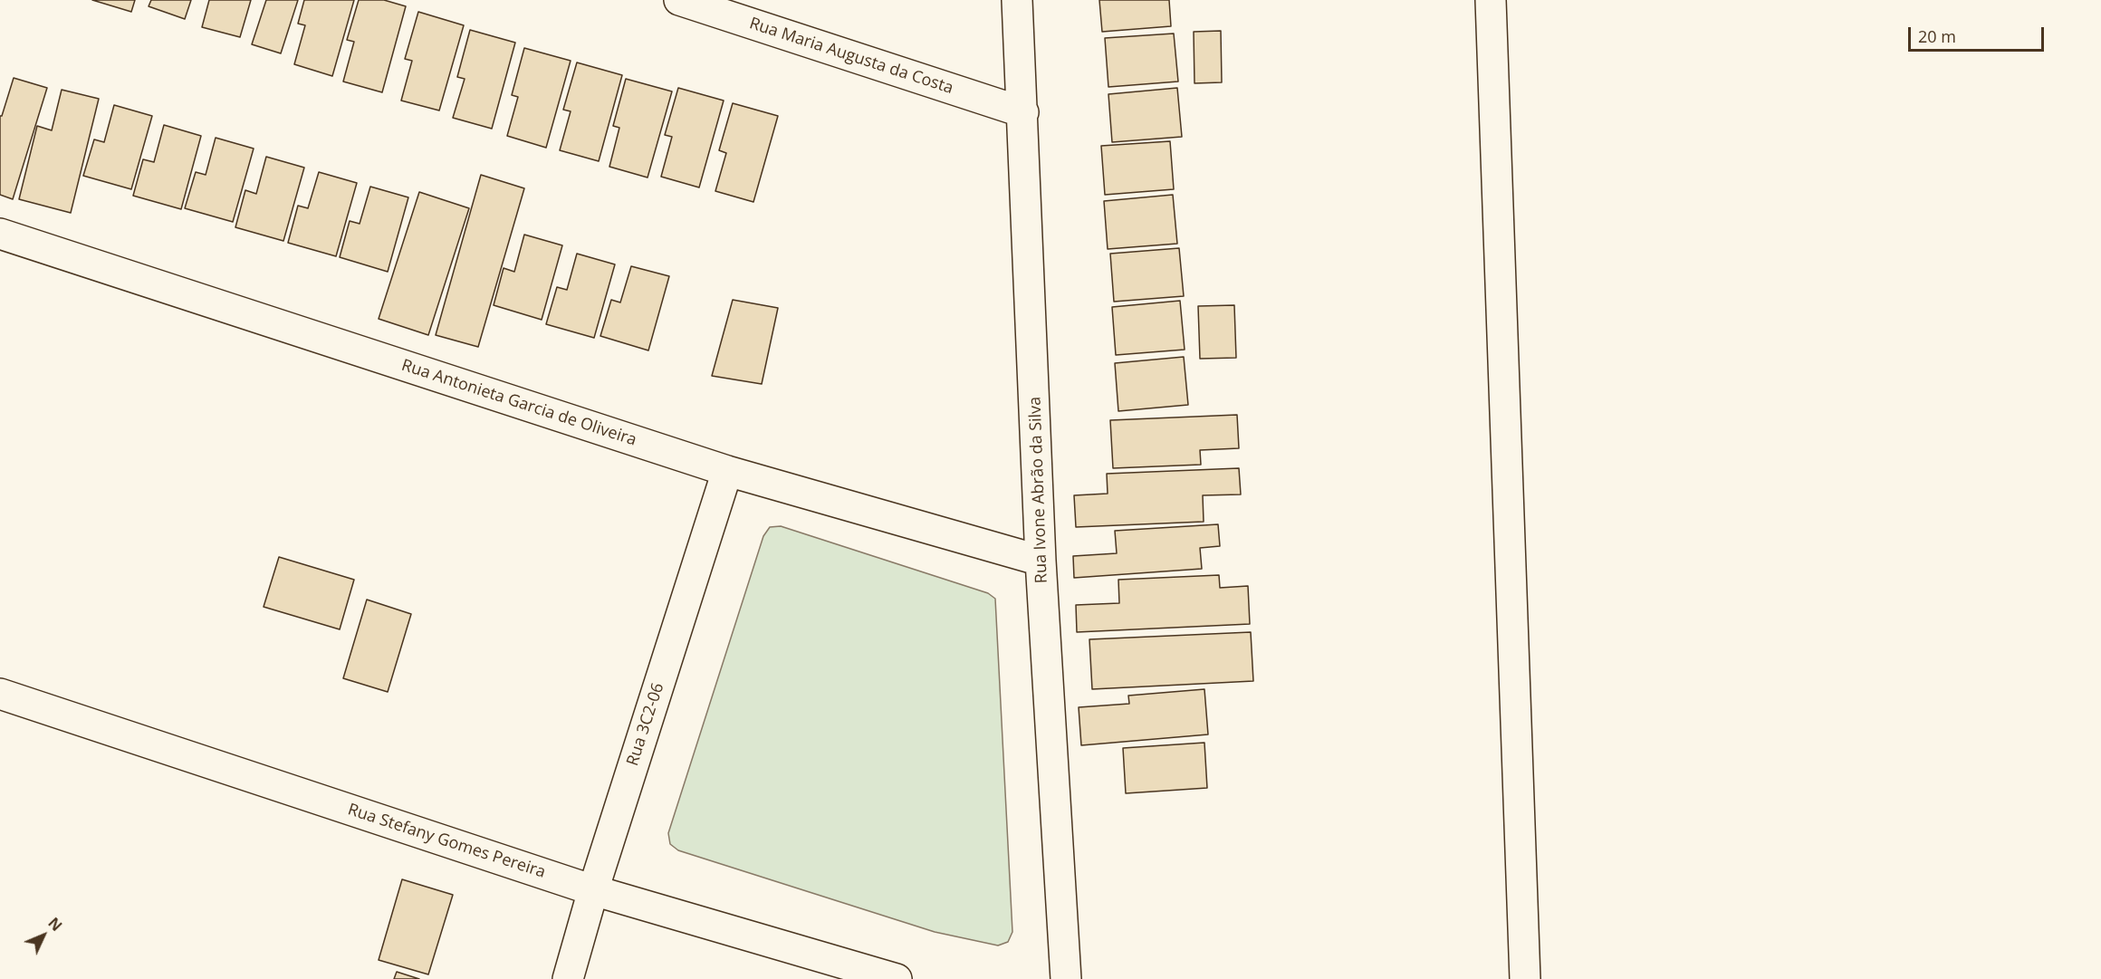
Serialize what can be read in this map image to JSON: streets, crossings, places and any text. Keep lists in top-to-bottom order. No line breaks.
{"streets":{"street":["Rua Maria Augusta da Costa","Rua Antonieta Garcia de Oliveira","Rua Ivone Abrão da Silva","Rua 3C2-06","Rua Stefany Gomes Pereira"]},"crossings":[["Rua Maria Augusta da Costa","Rua Ivone Abrão da Silva"],["Rua Antonieta Garcia de Oliveira","Rua Ivone Abrão da Silva"],["Rua Antonieta Garcia de Oliveira","Rua 3C2-06"],["Rua 3C2-06","Rua Stefany Gomes Pereira"]],"scale_bar":"20 m","north":"top right"}
